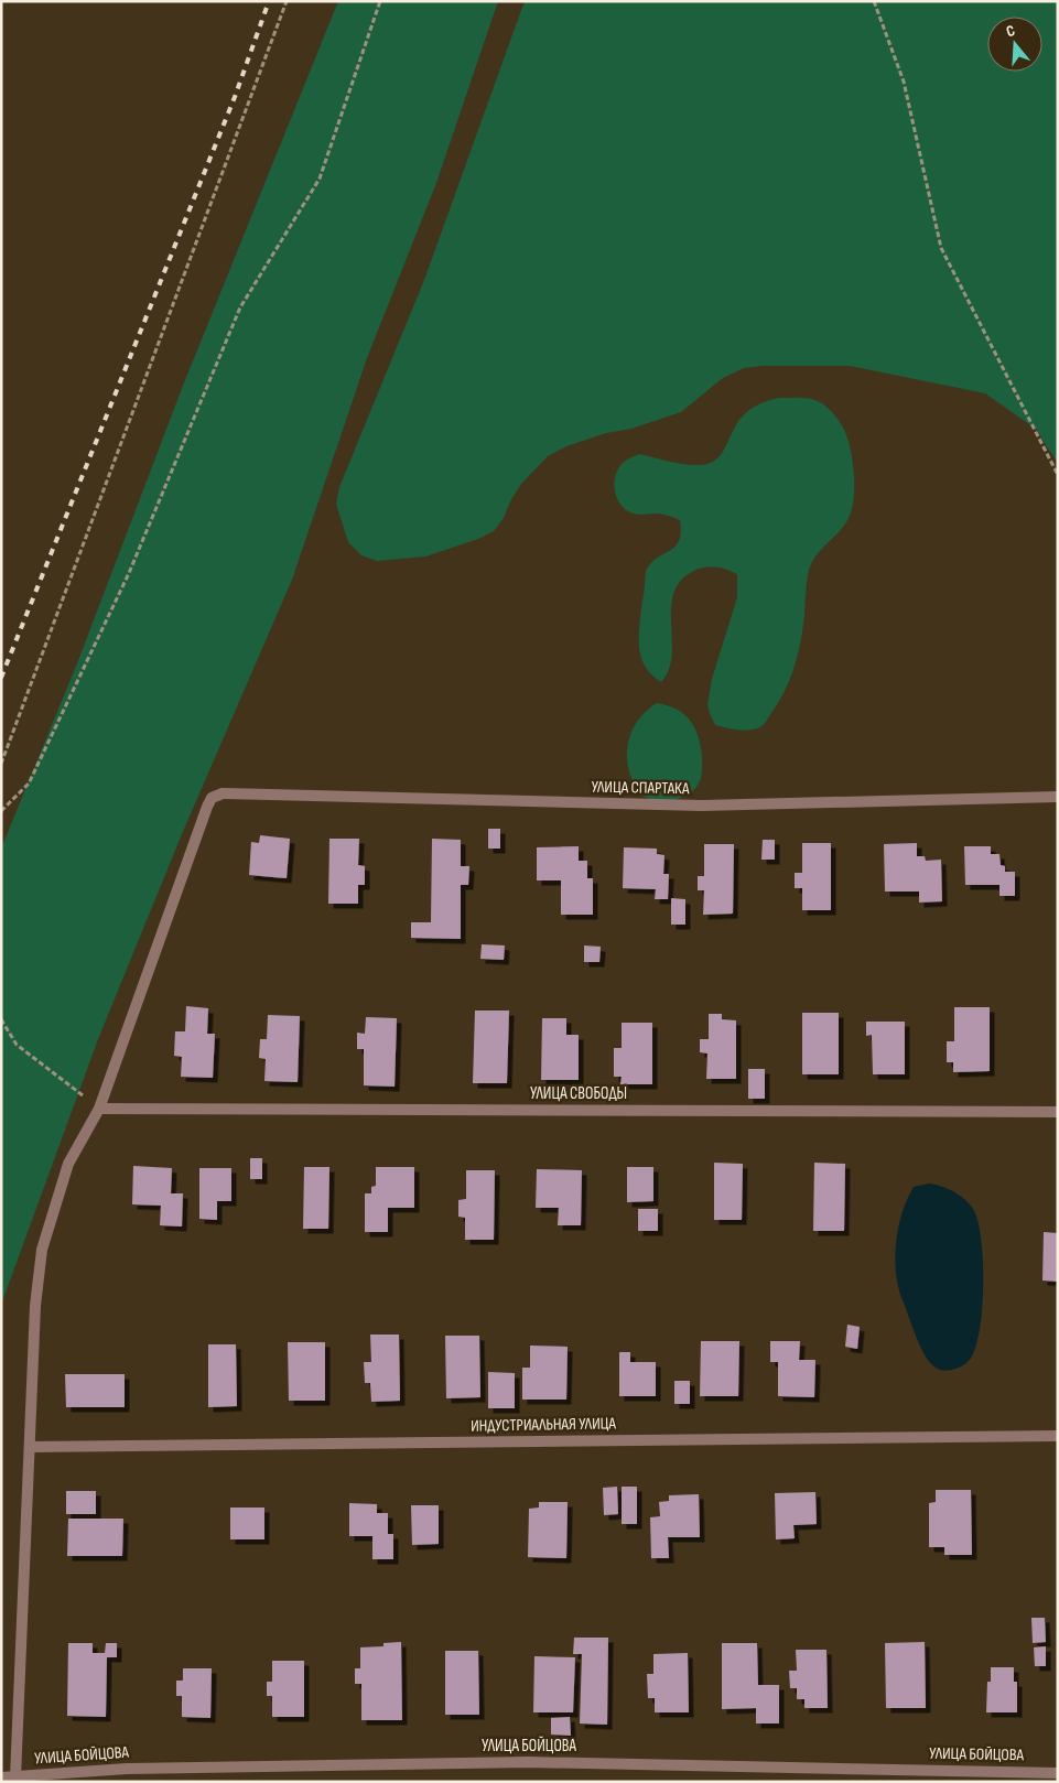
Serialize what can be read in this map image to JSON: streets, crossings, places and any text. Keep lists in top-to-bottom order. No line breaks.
{"streets":{"street":["УЛИЦА СПАРТАКА","УЛИЦА СВОБОДЫ","ИНДУСТРИАЛЬНАЯ УЛИЦА","УЛИЦА БОЙЦОВА"]},"crossings":[["УЛИЦА СПАРТАКА","УЛИЦА СВОБОДЫ"]],"north":"top"}
